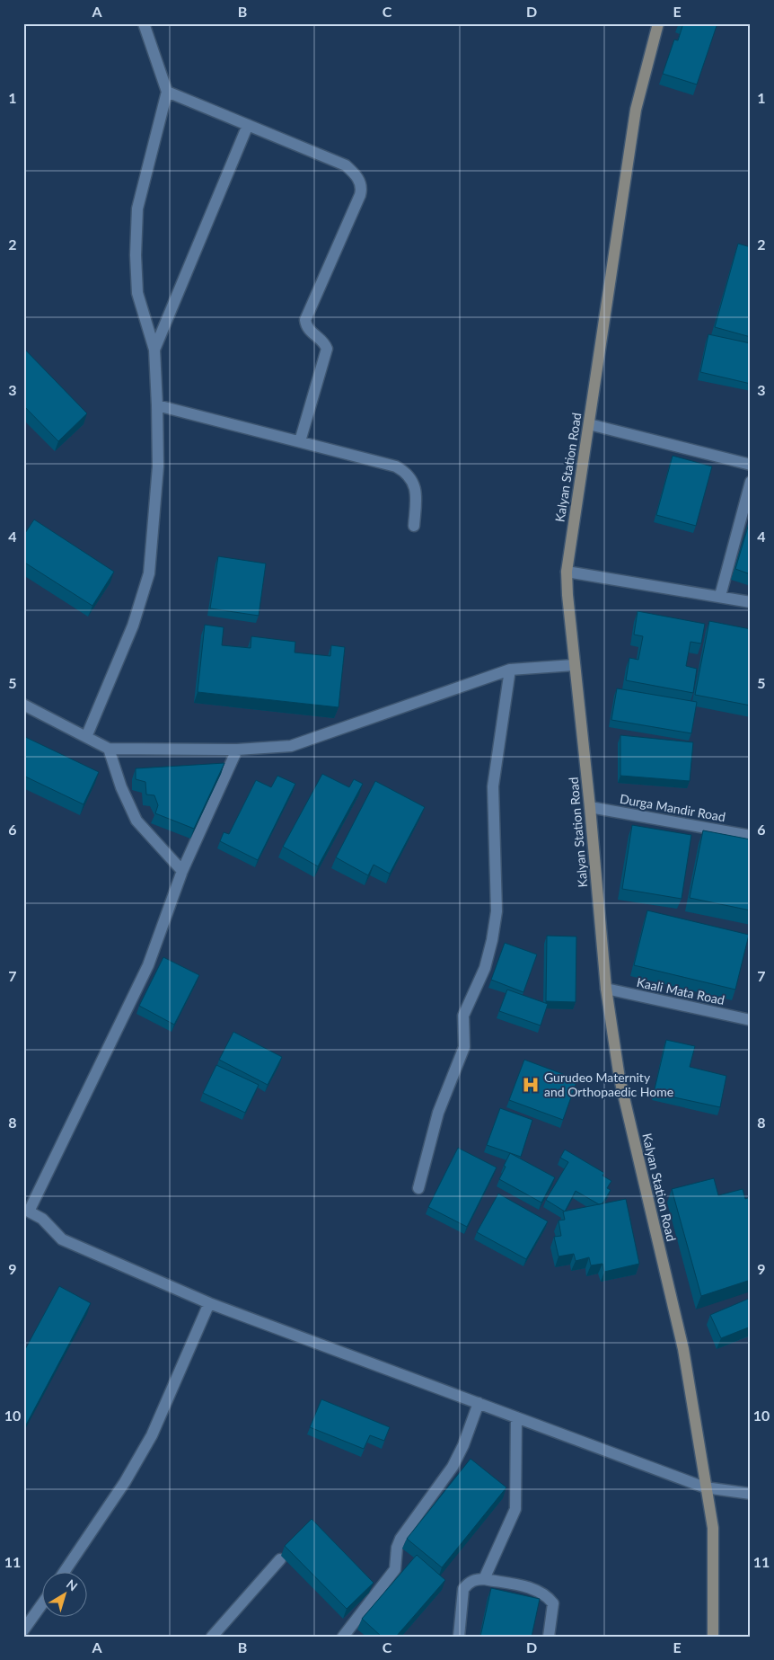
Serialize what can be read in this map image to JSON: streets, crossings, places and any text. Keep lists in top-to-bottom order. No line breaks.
{"streets":{"street":["Kalyan Station Road","Durga Mandir Road","Kaali Mata Road"]},"crossings":[["Kalyan Station Road","Durga Mandir Road"],["Kalyan Station Road","Kaali Mata Road"]],"places":{"hospital":["Gurudeo Maternity and Orthopaedic Home"]},"north":"top right","grid":{"columns":["A","B","C","D","E"],"rows":["1","2","3","4","5","6","7","8","9","10","11"]}}
